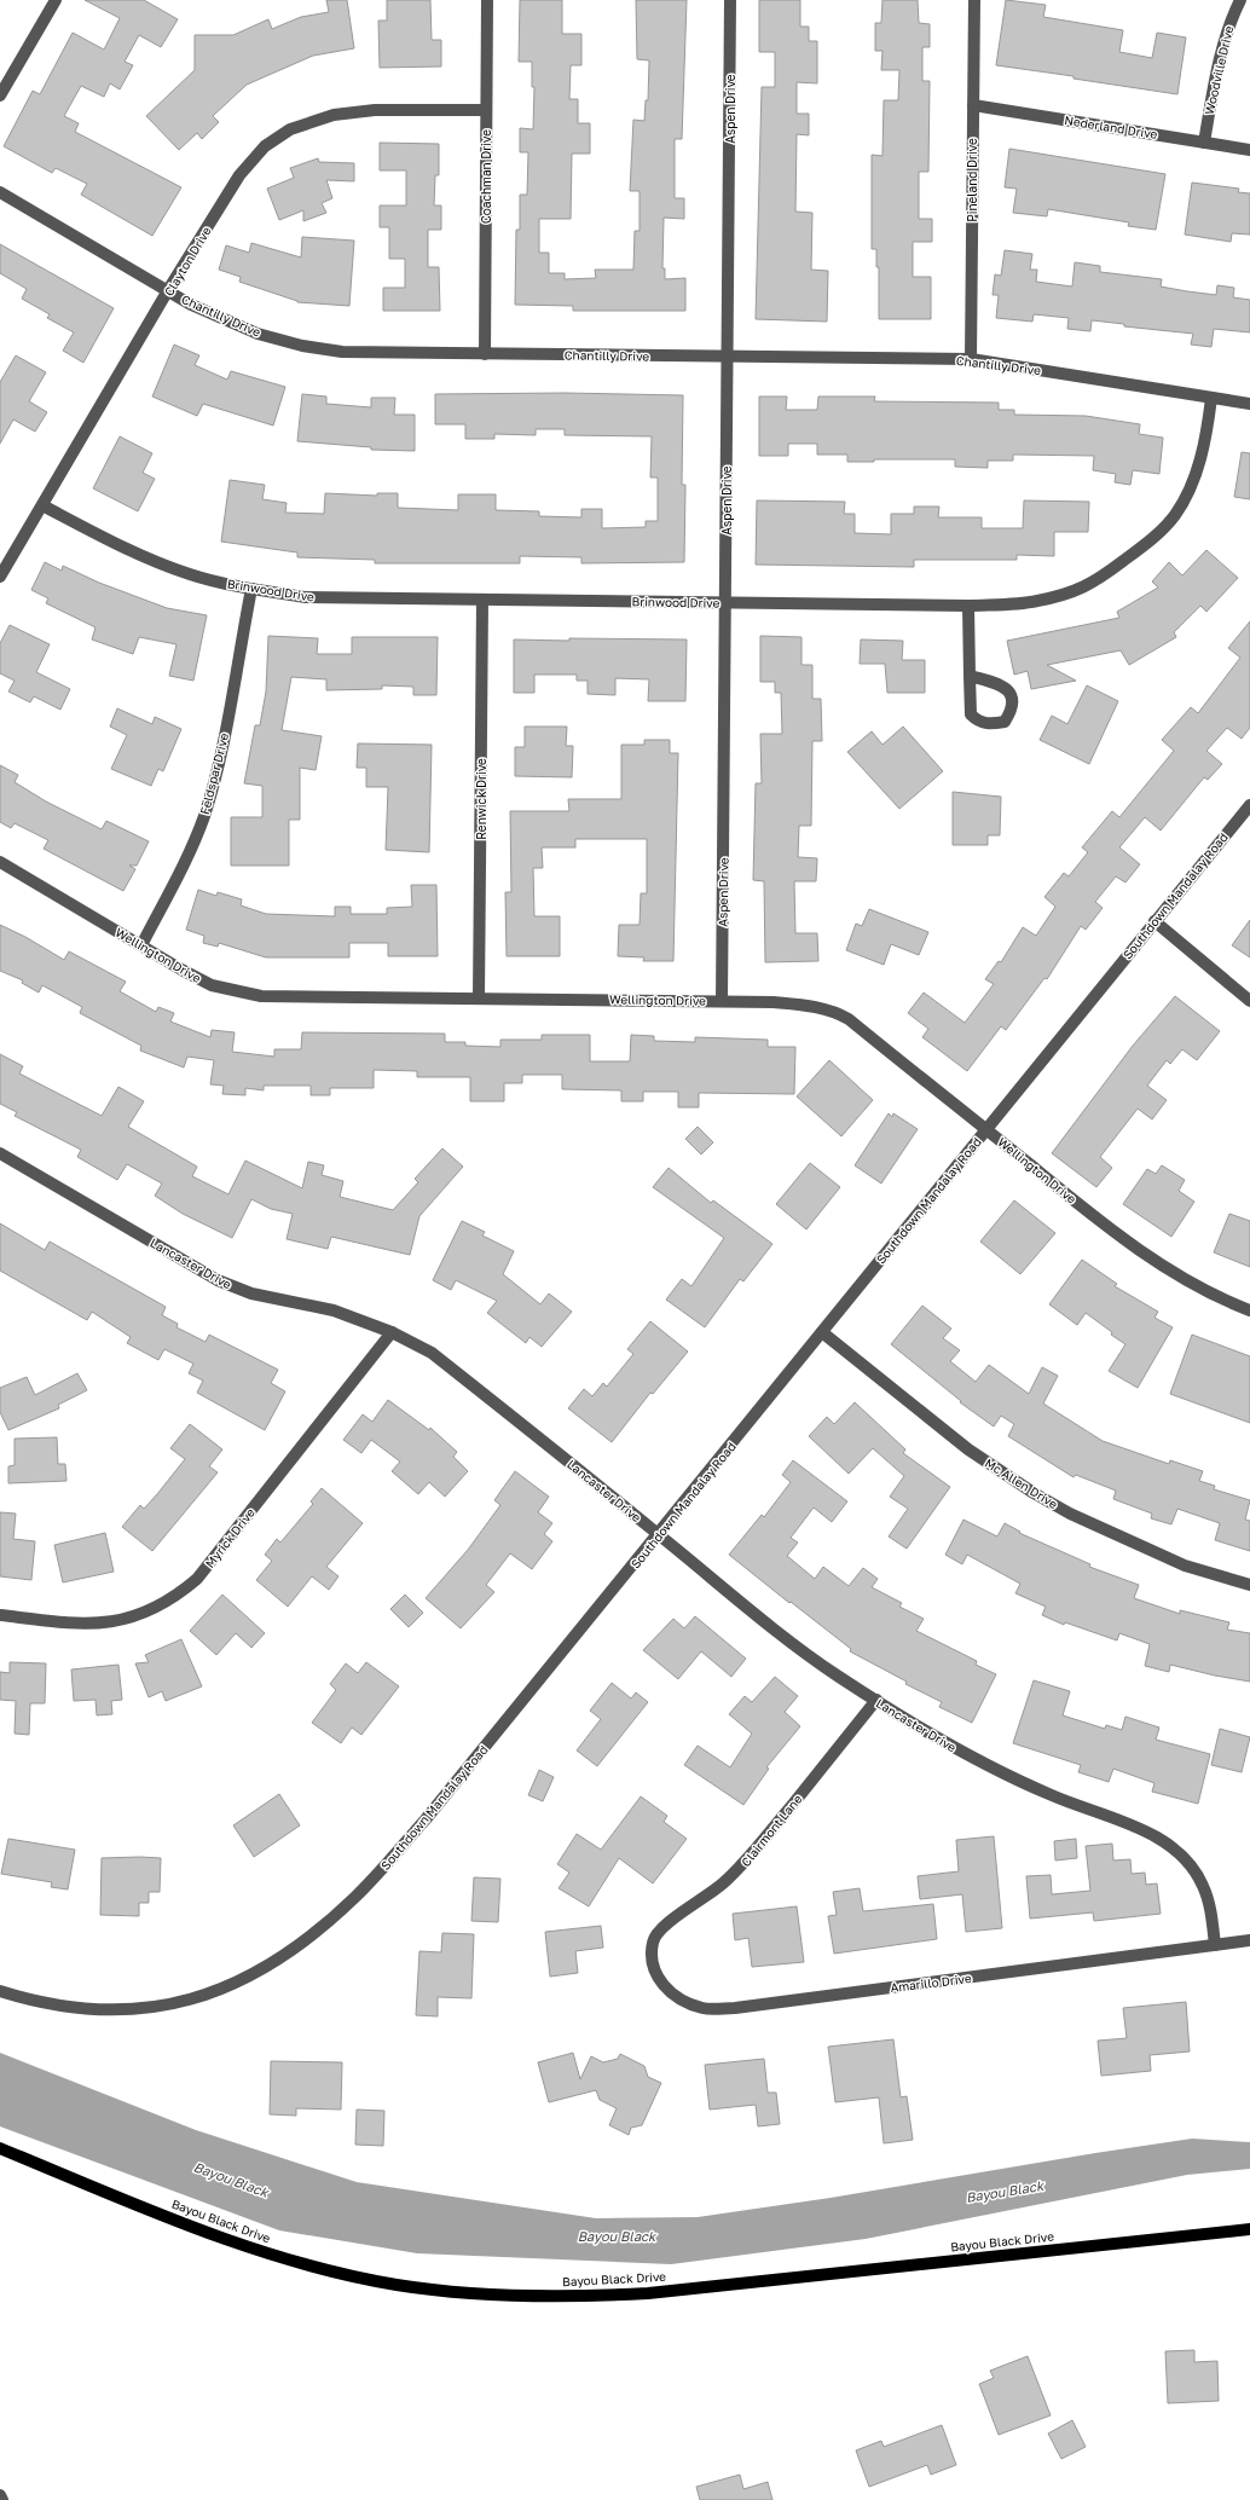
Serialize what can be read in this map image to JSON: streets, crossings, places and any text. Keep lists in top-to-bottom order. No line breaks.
{"streets":{"main road":["Bayou Black Drive"],"street":["Woodville Drive","Aspen Drive","Nederland Drive","Coachman Drive","Pineland Drive","Clayton Drive","Chantilly Drive","Brinwood Drive","Feldspar Drive","Renwick Drive","Southdown Mandalay Road","Wellington Drive","Lancaster Drive","Mc Allen Drive","Myrick Drive","Clairmont Lane","Amarillo Drive"]},"crossings":[["Woodville Drive","Nederland Drive"],["Aspen Drive","Chantilly Drive"],["Aspen Drive","Brinwood Drive"],["Aspen Drive","Wellington Drive"],["Nederland Drive","Pineland Drive"],["Coachman Drive","Clayton Drive"],["Coachman Drive","Chantilly Drive"],["Pineland Drive","Chantilly Drive"],["Clayton Drive","Chantilly Drive"],["Clayton Drive","Brinwood Drive"],["Chantilly Drive","Brinwood Drive"],["Brinwood Drive","Feldspar Drive"],["Brinwood Drive","Renwick Drive"],["Feldspar Drive","Wellington Drive"],["Renwick Drive","Wellington Drive"],["Southdown Mandalay Road","Wellington Drive"],["Southdown Mandalay Road","Lancaster Drive"],["Southdown Mandalay Road","Mc Allen Drive"],["Lancaster Drive","Myrick Drive"],["Lancaster Drive","Clairmont Lane"],["Lancaster Drive","Amarillo Drive"],["Clairmont Lane","Amarillo Drive"]],"water":["Bayou Black"]}
